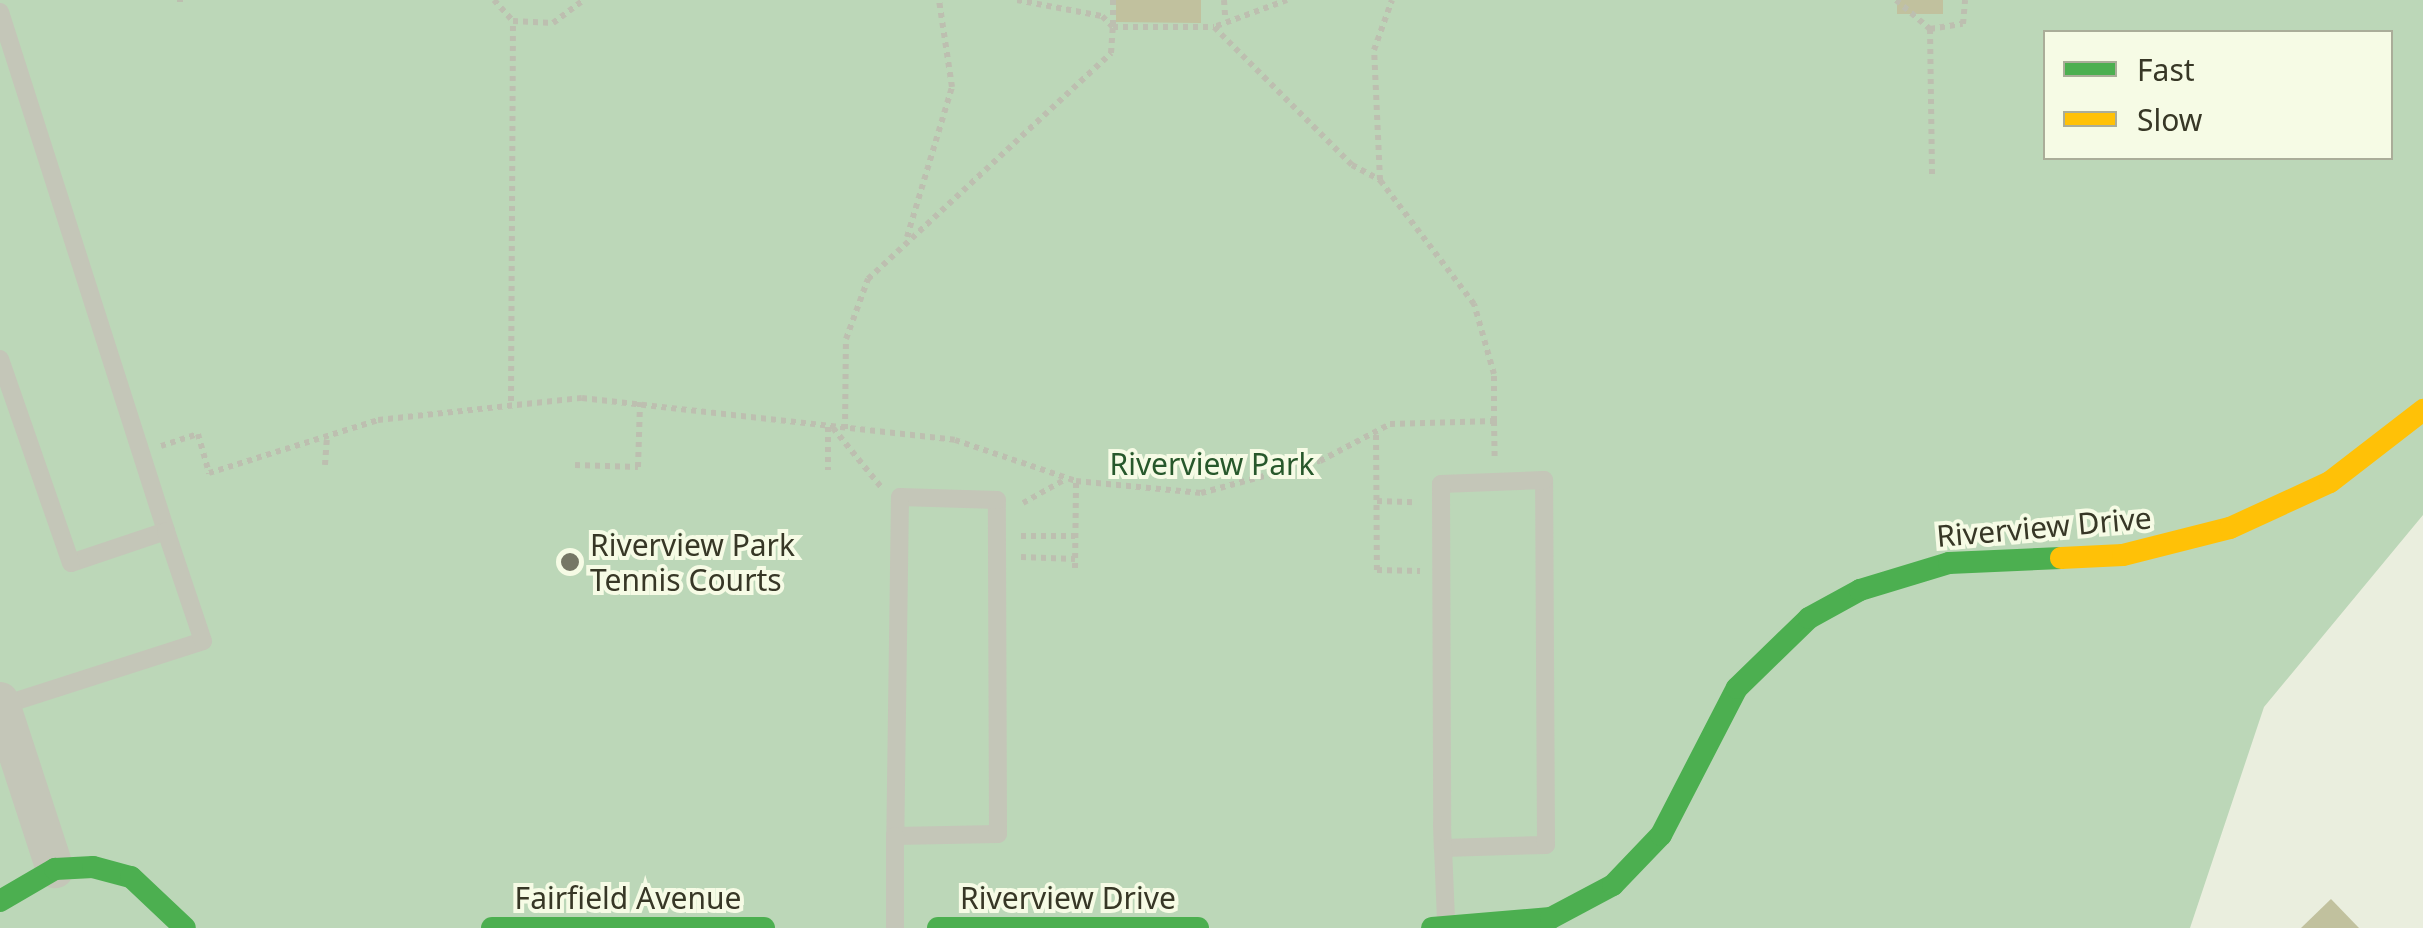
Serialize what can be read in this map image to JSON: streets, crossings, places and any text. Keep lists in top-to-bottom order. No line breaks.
{"streets":{"street":["Riverview Drive","Fairfield Avenue"]},"parks":["Riverview Park"],"places":["Riverview Park Tennis Courts"],"legend":["Fast","Slow"]}
